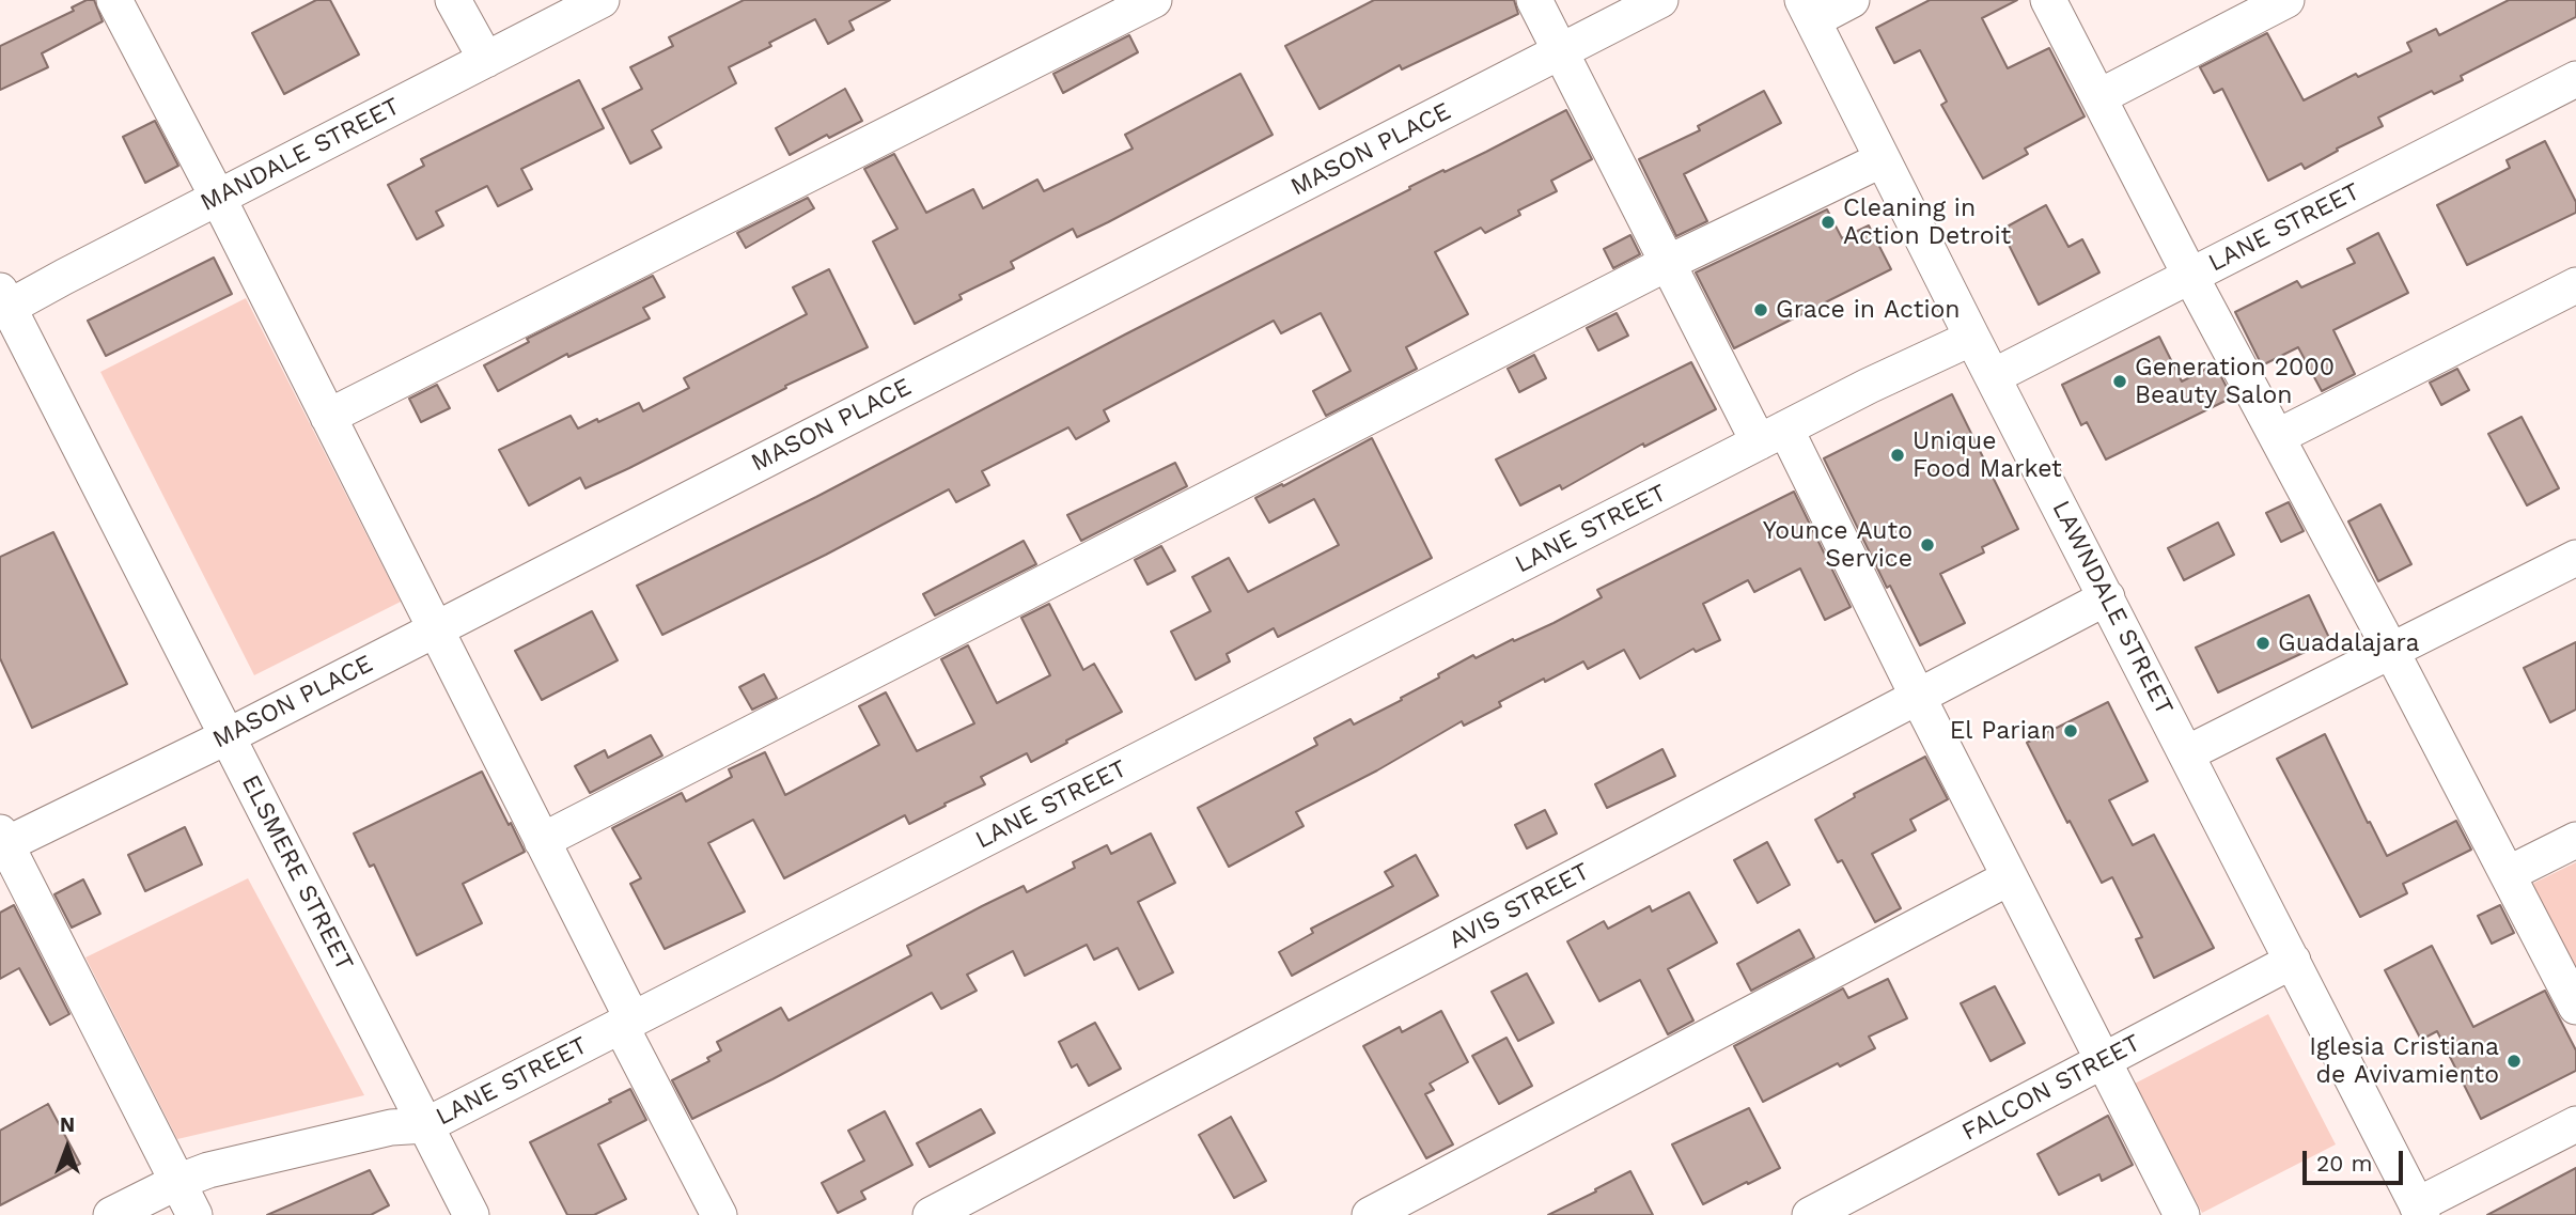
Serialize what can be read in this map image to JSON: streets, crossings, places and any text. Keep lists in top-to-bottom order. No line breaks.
{"streets":{"street":["MASON PLACE","MANDALE STREET","LANE STREET","LAWNDALE STREET","ELSMERE STREET","AVIS STREET","FALCON STREET"]},"crossings":[["MASON PLACE","ELSMERE STREET"],["MANDALE STREET","ELSMERE STREET"],["LANE STREET","LAWNDALE STREET"],["LANE STREET","ELSMERE STREET"],["LAWNDALE STREET","AVIS STREET"],["LAWNDALE STREET","FALCON STREET"]],"places":["Cleaning in Action Detroit","Grace in Action","Generation 2000 Beauty Salon","Unique Food Market","Younce Auto Service","Guadalajara","El Parian","Iglesia Cristiana de Avivamiento"],"scale_bar":"20 m","north":"top"}
